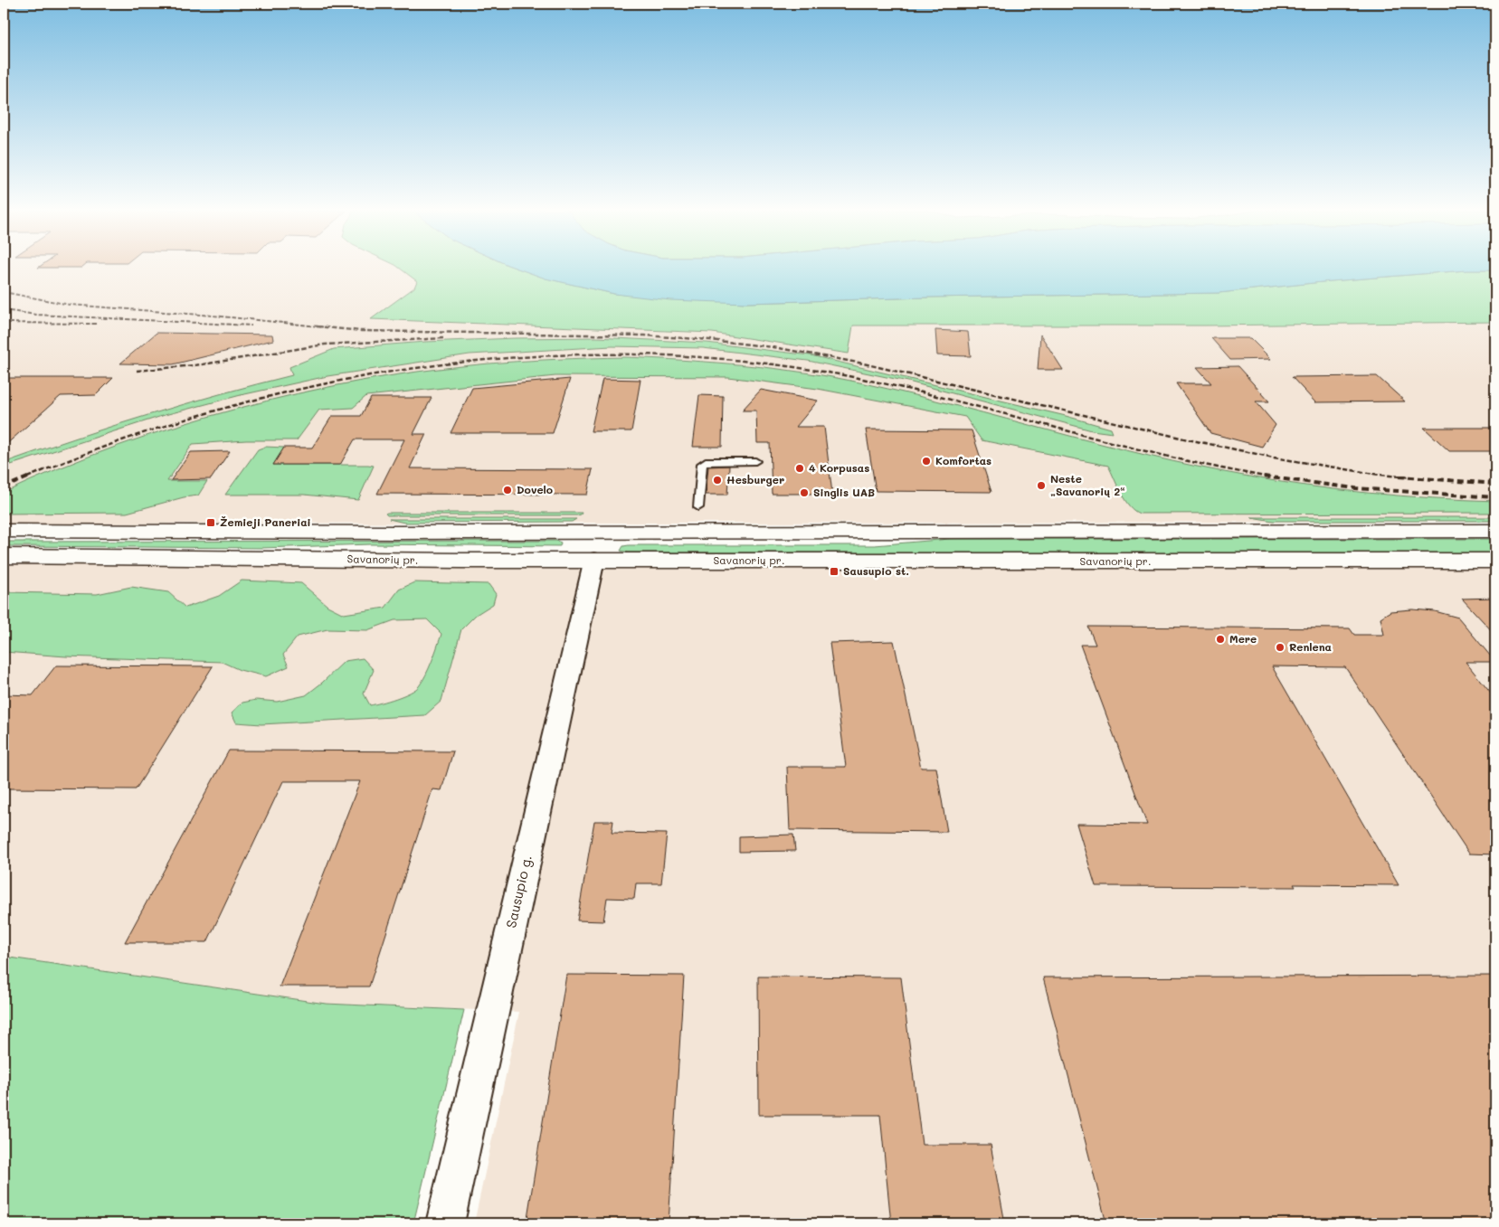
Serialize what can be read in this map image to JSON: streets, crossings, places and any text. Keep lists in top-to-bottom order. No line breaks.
{"streets":{"highway":["Savanorių pr."],"street":["Sausupio g."]},"crossings":[["Savanorių pr.","Sausupio g."]],"places":{"other":["Komfortas","4 Korpusas","Hesburger","Neste „Savanorių 2“","Dovelo","Singlis UAB","Mere","Renlena"],"transit":["Žemieji Paneriai","Sausupio st."]}}
